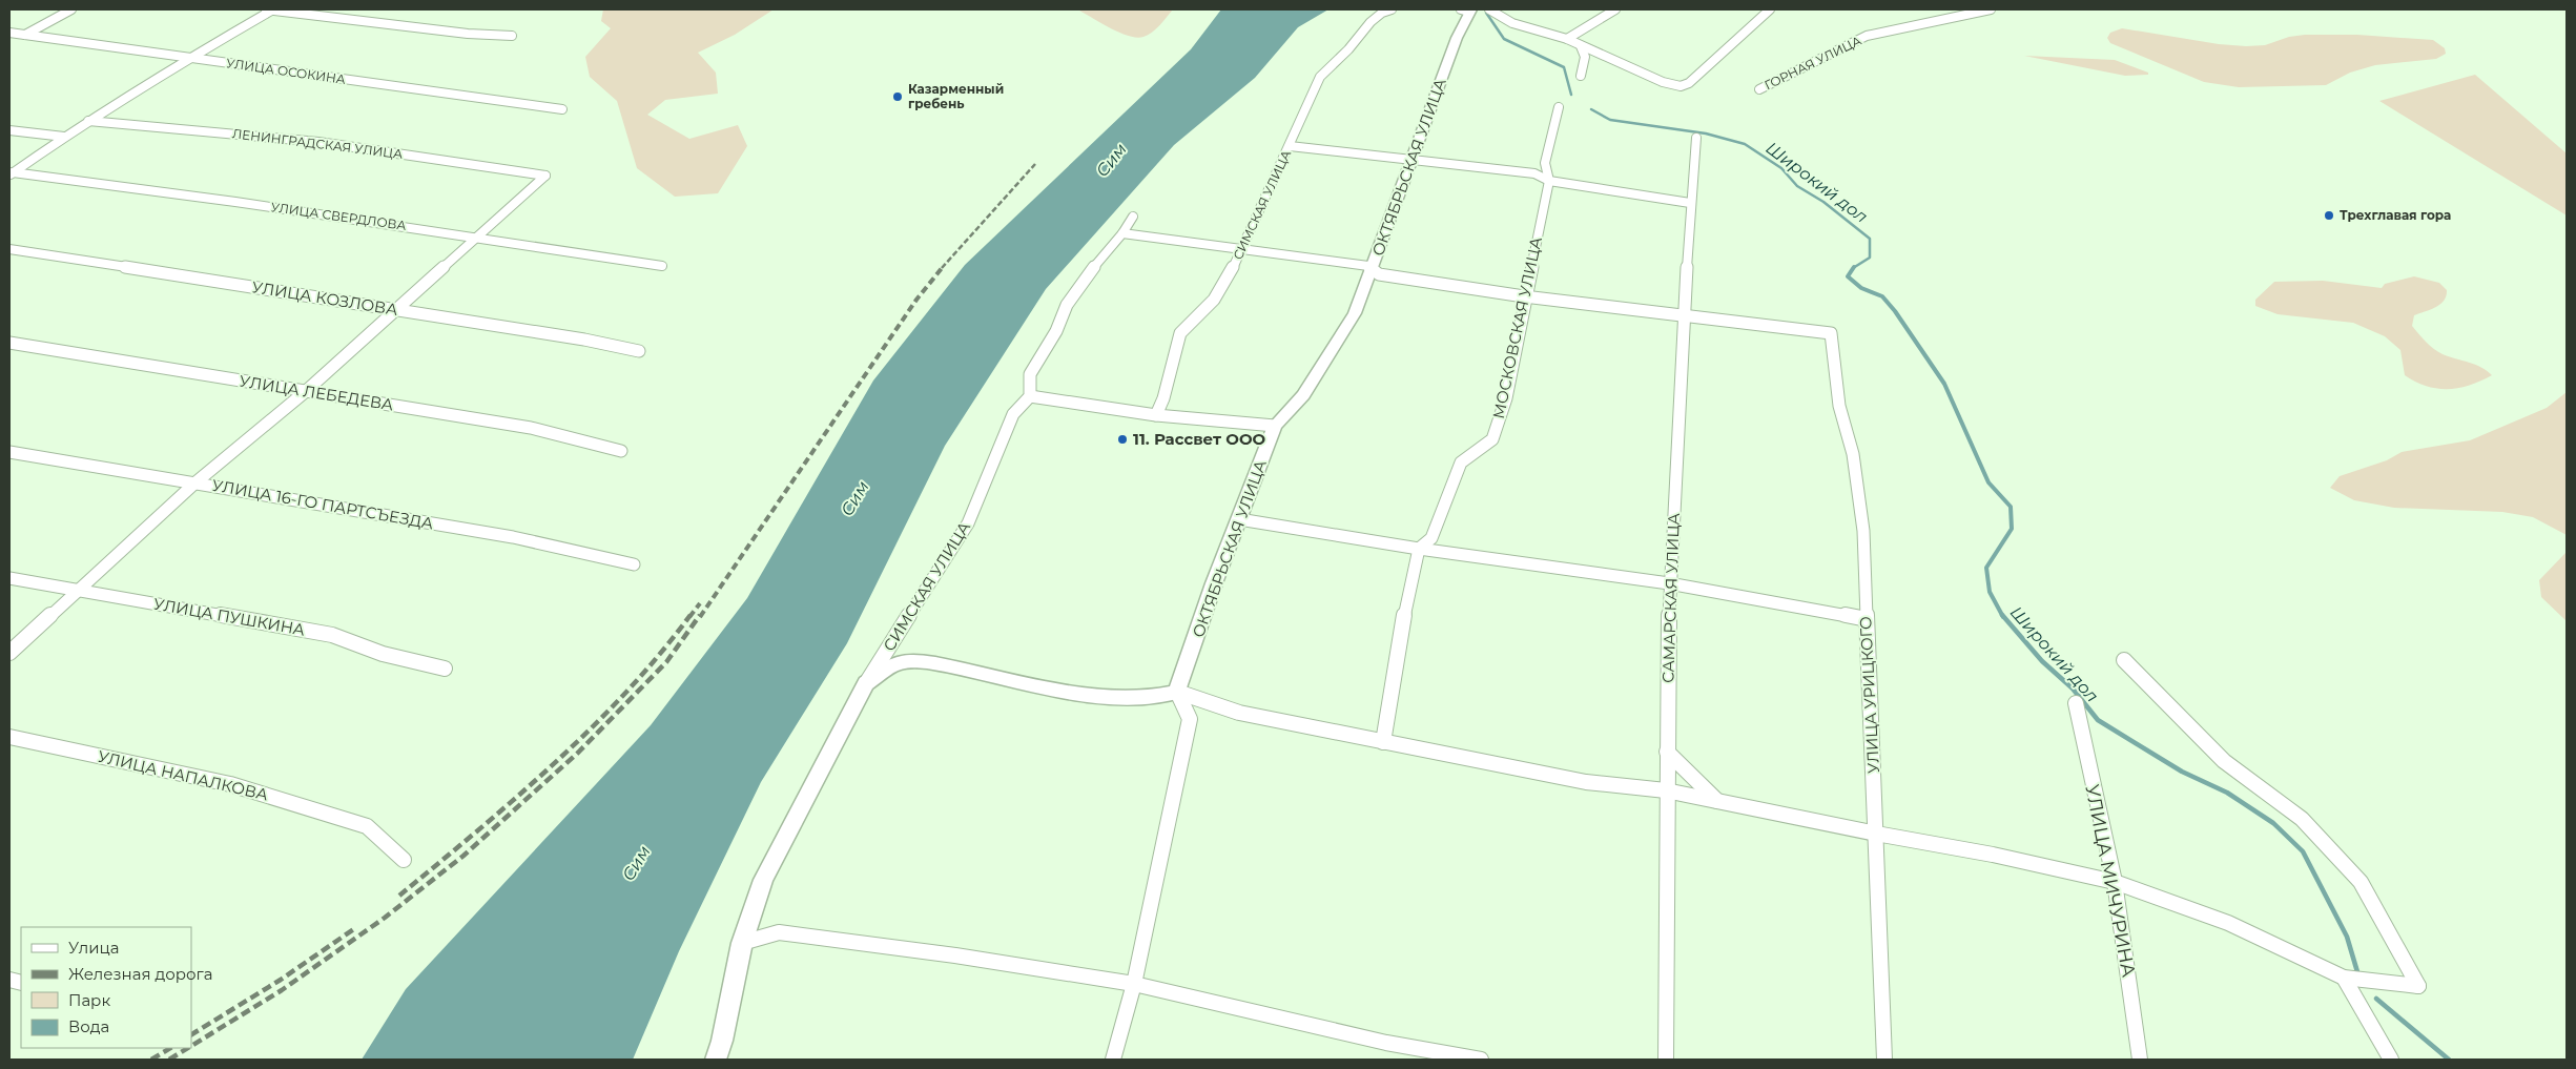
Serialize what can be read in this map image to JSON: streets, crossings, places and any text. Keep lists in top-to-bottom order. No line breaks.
{"streets":{"main road":["ОКТЯБРЬСКАЯ УЛИЦА","СИМСКАЯ УЛИЦА"],"street":["ГОРНАЯ УЛИЦА","УЛИЦА ОСОКИНА","ЛЕНИНГРАДСКАЯ УЛИЦА","УЛИЦА СВЕРДЛОВА","УЛИЦА КОЗЛОВА","МОСКОВСКАЯ УЛИЦА","УЛИЦА ЛЕБЕДЕВА","УЛИЦА 16-ГО ПАРТСЪЕЗДА","САМАРСКАЯ УЛИЦА","УЛИЦА ПУШКИНА","УЛИЦА УРИЦКОГО","УЛИЦА НАПАЛКОВА","УЛИЦА МИЧУРИНА"]},"crossings":[["ЛЕНИНГРАДСКАЯ УЛИЦА","УЛИЦА СВЕРДЛОВА"],["ОКТЯБРЬСКАЯ УЛИЦА","СИМСКАЯ УЛИЦА"],["САМАРСКАЯ УЛИЦА","УЛИЦА УРИЦКОГО"]],"water":["Сим","Широкий дол"],"places":["Казарменный гребень","Трехглавая гора","11. Рассвет ООО"],"legend":["Улица","Железная дорога","Парк","Вода"]}
